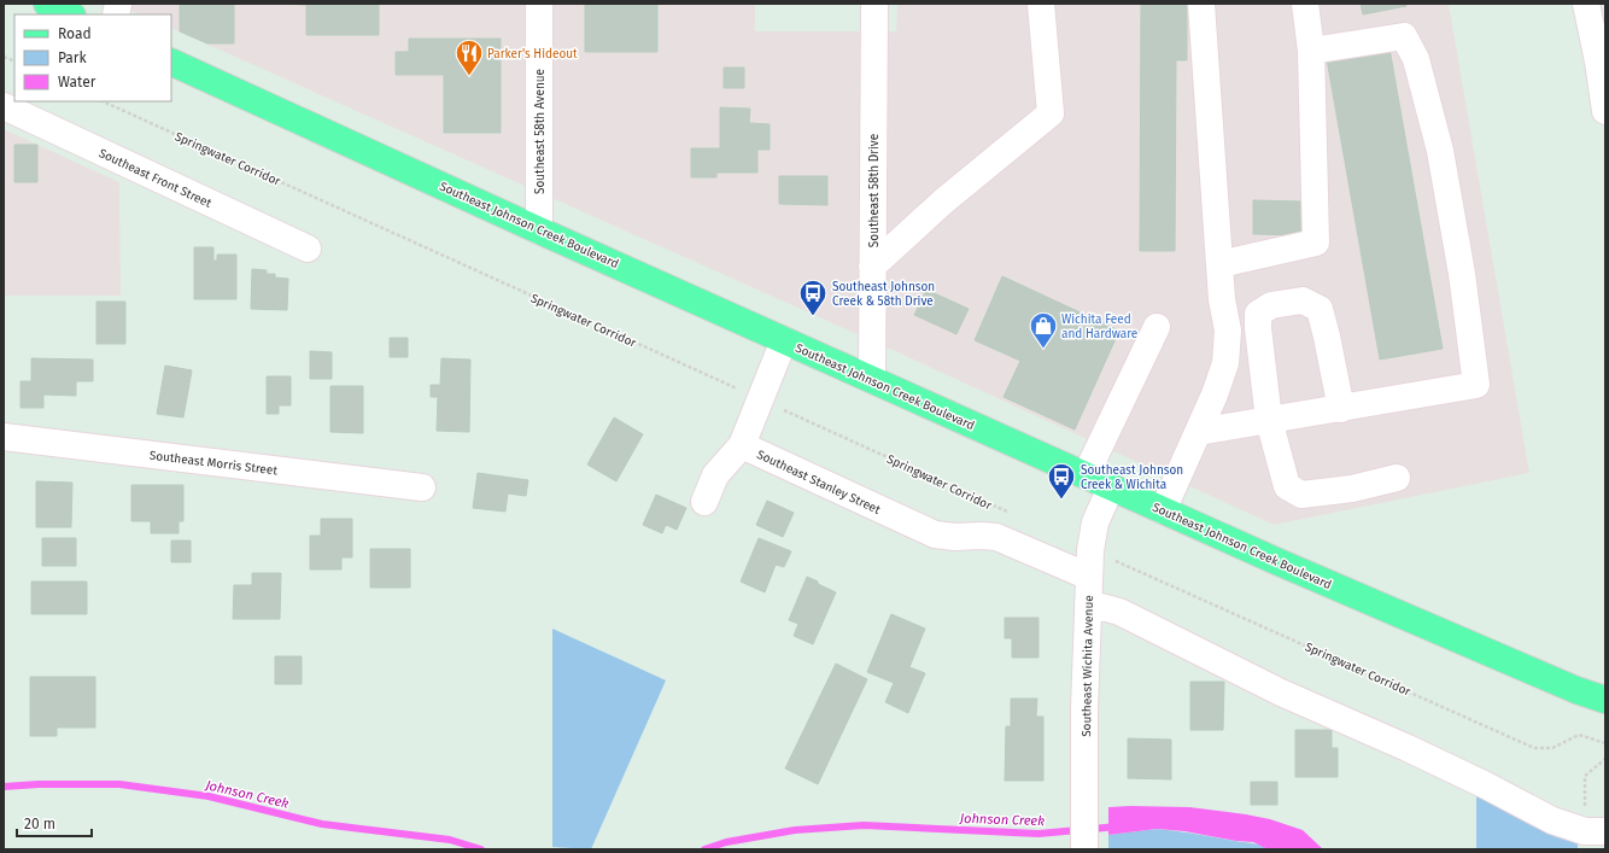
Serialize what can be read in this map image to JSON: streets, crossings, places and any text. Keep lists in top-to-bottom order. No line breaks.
{"streets":{"main road":["Southeast Johnson Creek Boulevard"],"street":["Southeast 58th Avenue","Southeast Front Street","Southeast 58th Drive","Southeast Morris Street","Southeast Stanley Street","Southeast Wichita Avenue"],"path":["Springwater Corridor"]},"crossings":[["Southeast 58th Avenue","Southeast Johnson Creek Boulevard"],["Southeast 58th Drive","Southeast Johnson Creek Boulevard"],["Southeast Johnson Creek Boulevard","Southeast Wichita Avenue"],["Southeast Stanley Street","Southeast Wichita Avenue"]],"water":["Johnson Creek"],"places":{"restaurant":["Parker's Hideout"],"bus stop":["Southeast Johnson Creek & 58th Drive","Southeast Johnson Creek & Wichita"],"shop":["Wichita Feed and Hardware"]},"legend":["Road","Park","Water"],"scale_bar":"20 m"}
